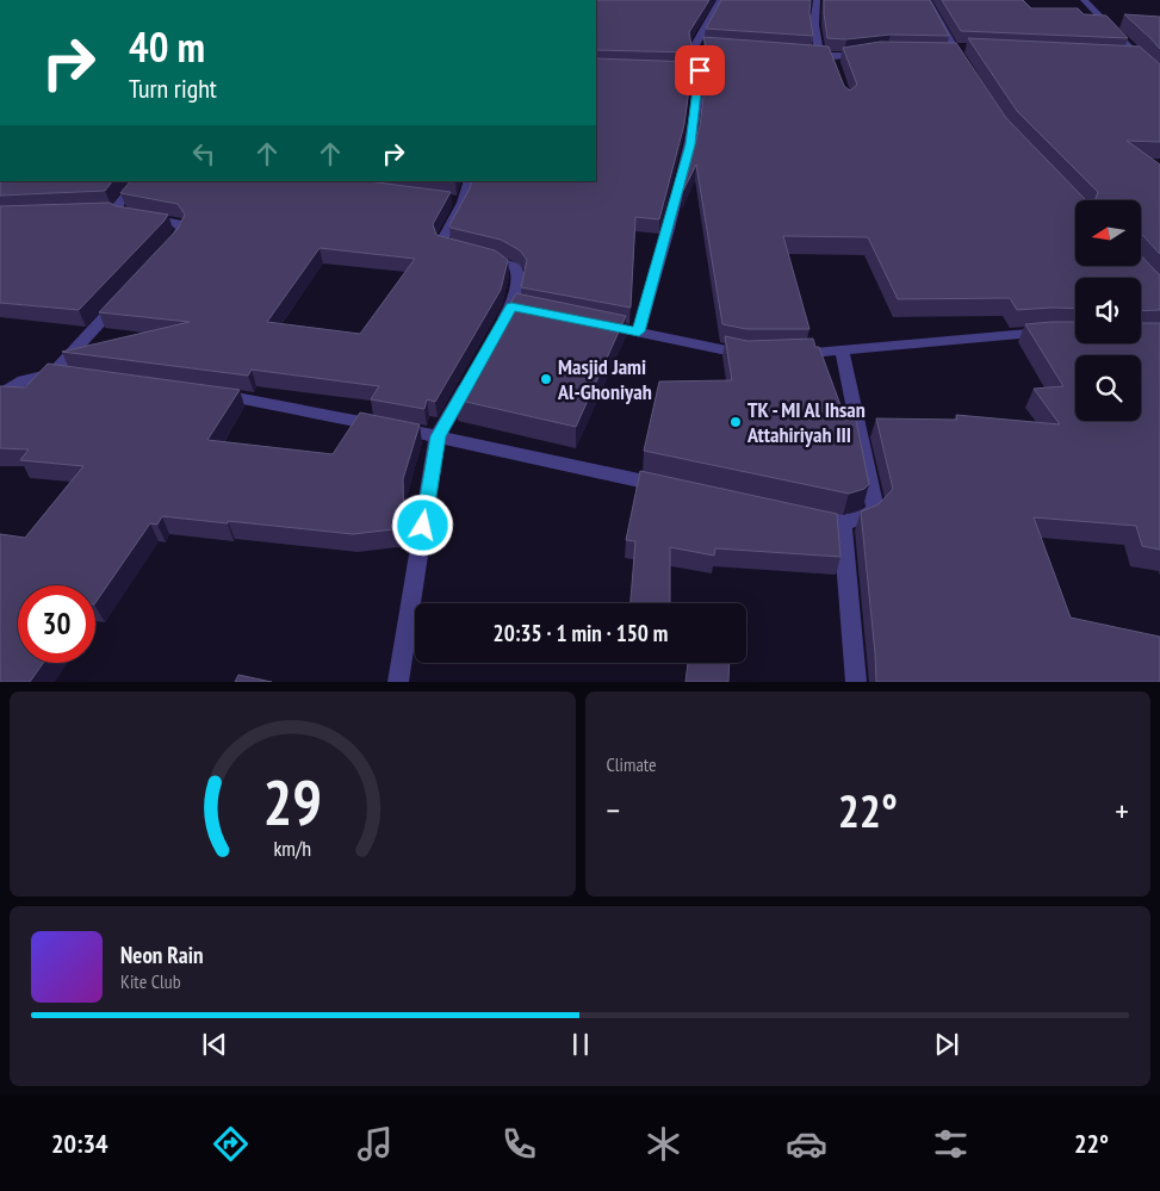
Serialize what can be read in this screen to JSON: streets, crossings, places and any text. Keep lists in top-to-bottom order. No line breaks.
{"places":["Masjid Jami Al-Ghoniyah","TK - MI Al Ihsan Attahiriyah III"],"north":"left","page":{"turn":["40 m","Turn right"],"limit":"30","trip":"20:35 · 1 min · 150 m","tile":"Climate","heat":["−","22°","+"],"song":["Neon Rain","Kite Club"],"tabs":["20:34","22°"],"gauge":["29","km/h"]}}
